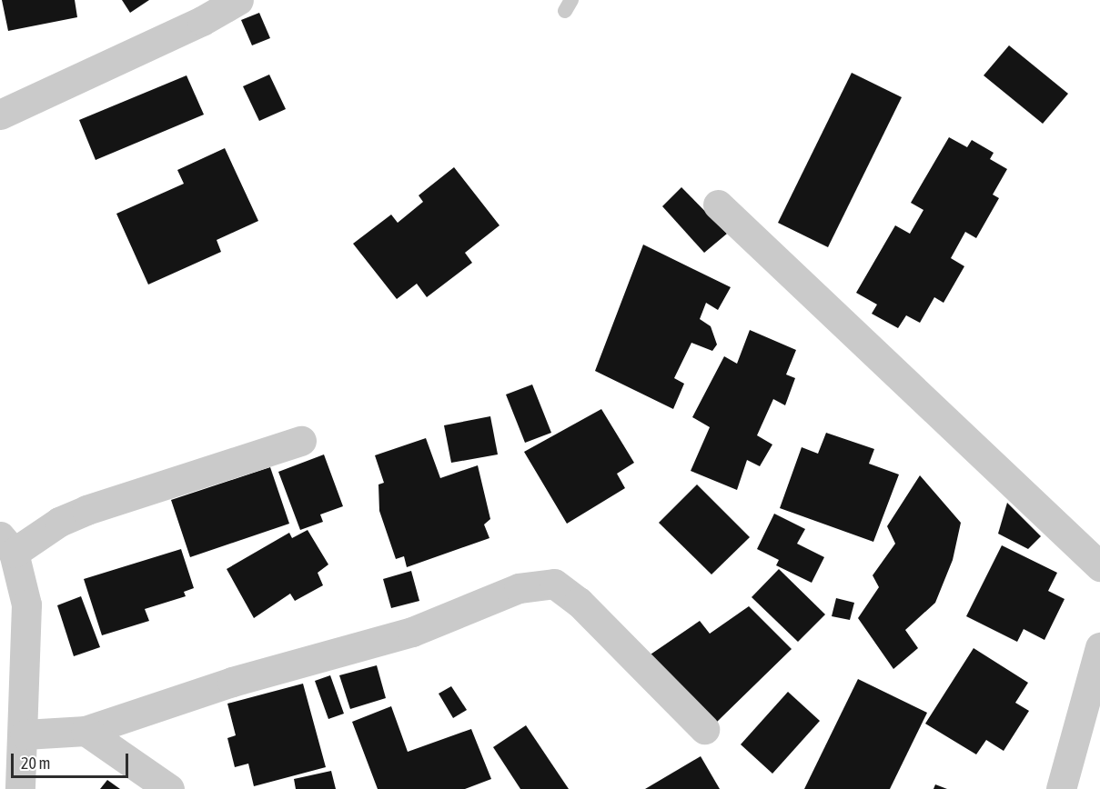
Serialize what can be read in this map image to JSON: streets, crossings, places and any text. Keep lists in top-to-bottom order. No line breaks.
{"scale_bar":"20 m"}
